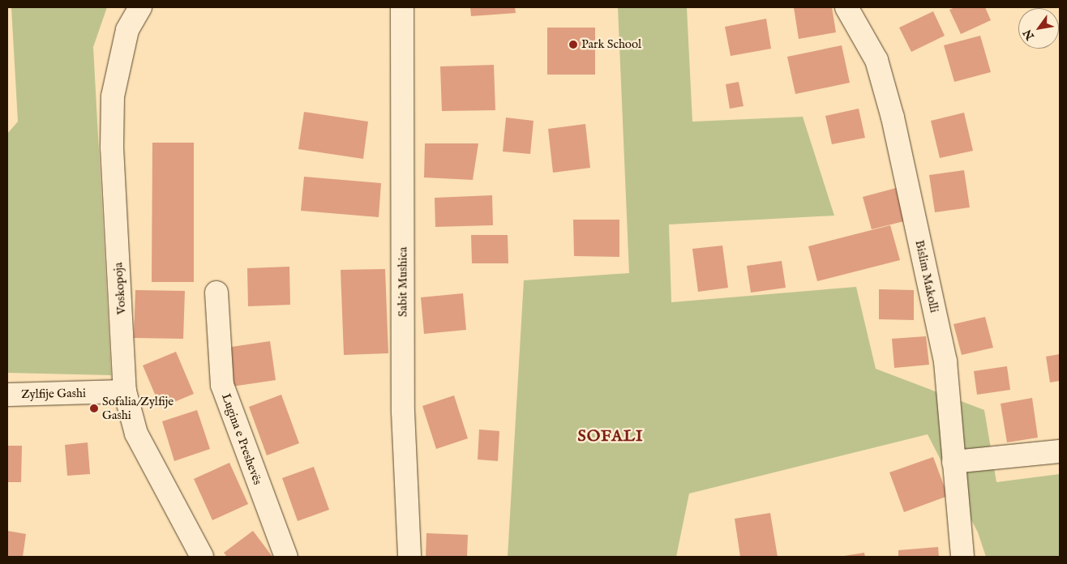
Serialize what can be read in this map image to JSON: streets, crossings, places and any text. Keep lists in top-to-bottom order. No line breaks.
{"streets":{"street":["Bislim Makolli","Sabit Mushica","Voskopoja","Zylfije Gashi","Lugina e Preshevës"]},"crossings":[["Voskopoja","Zylfije Gashi"]],"districts":["SOFALI"],"places":["Park School","Sofalia/Zylfije Gashi"],"north":"bottom left"}
